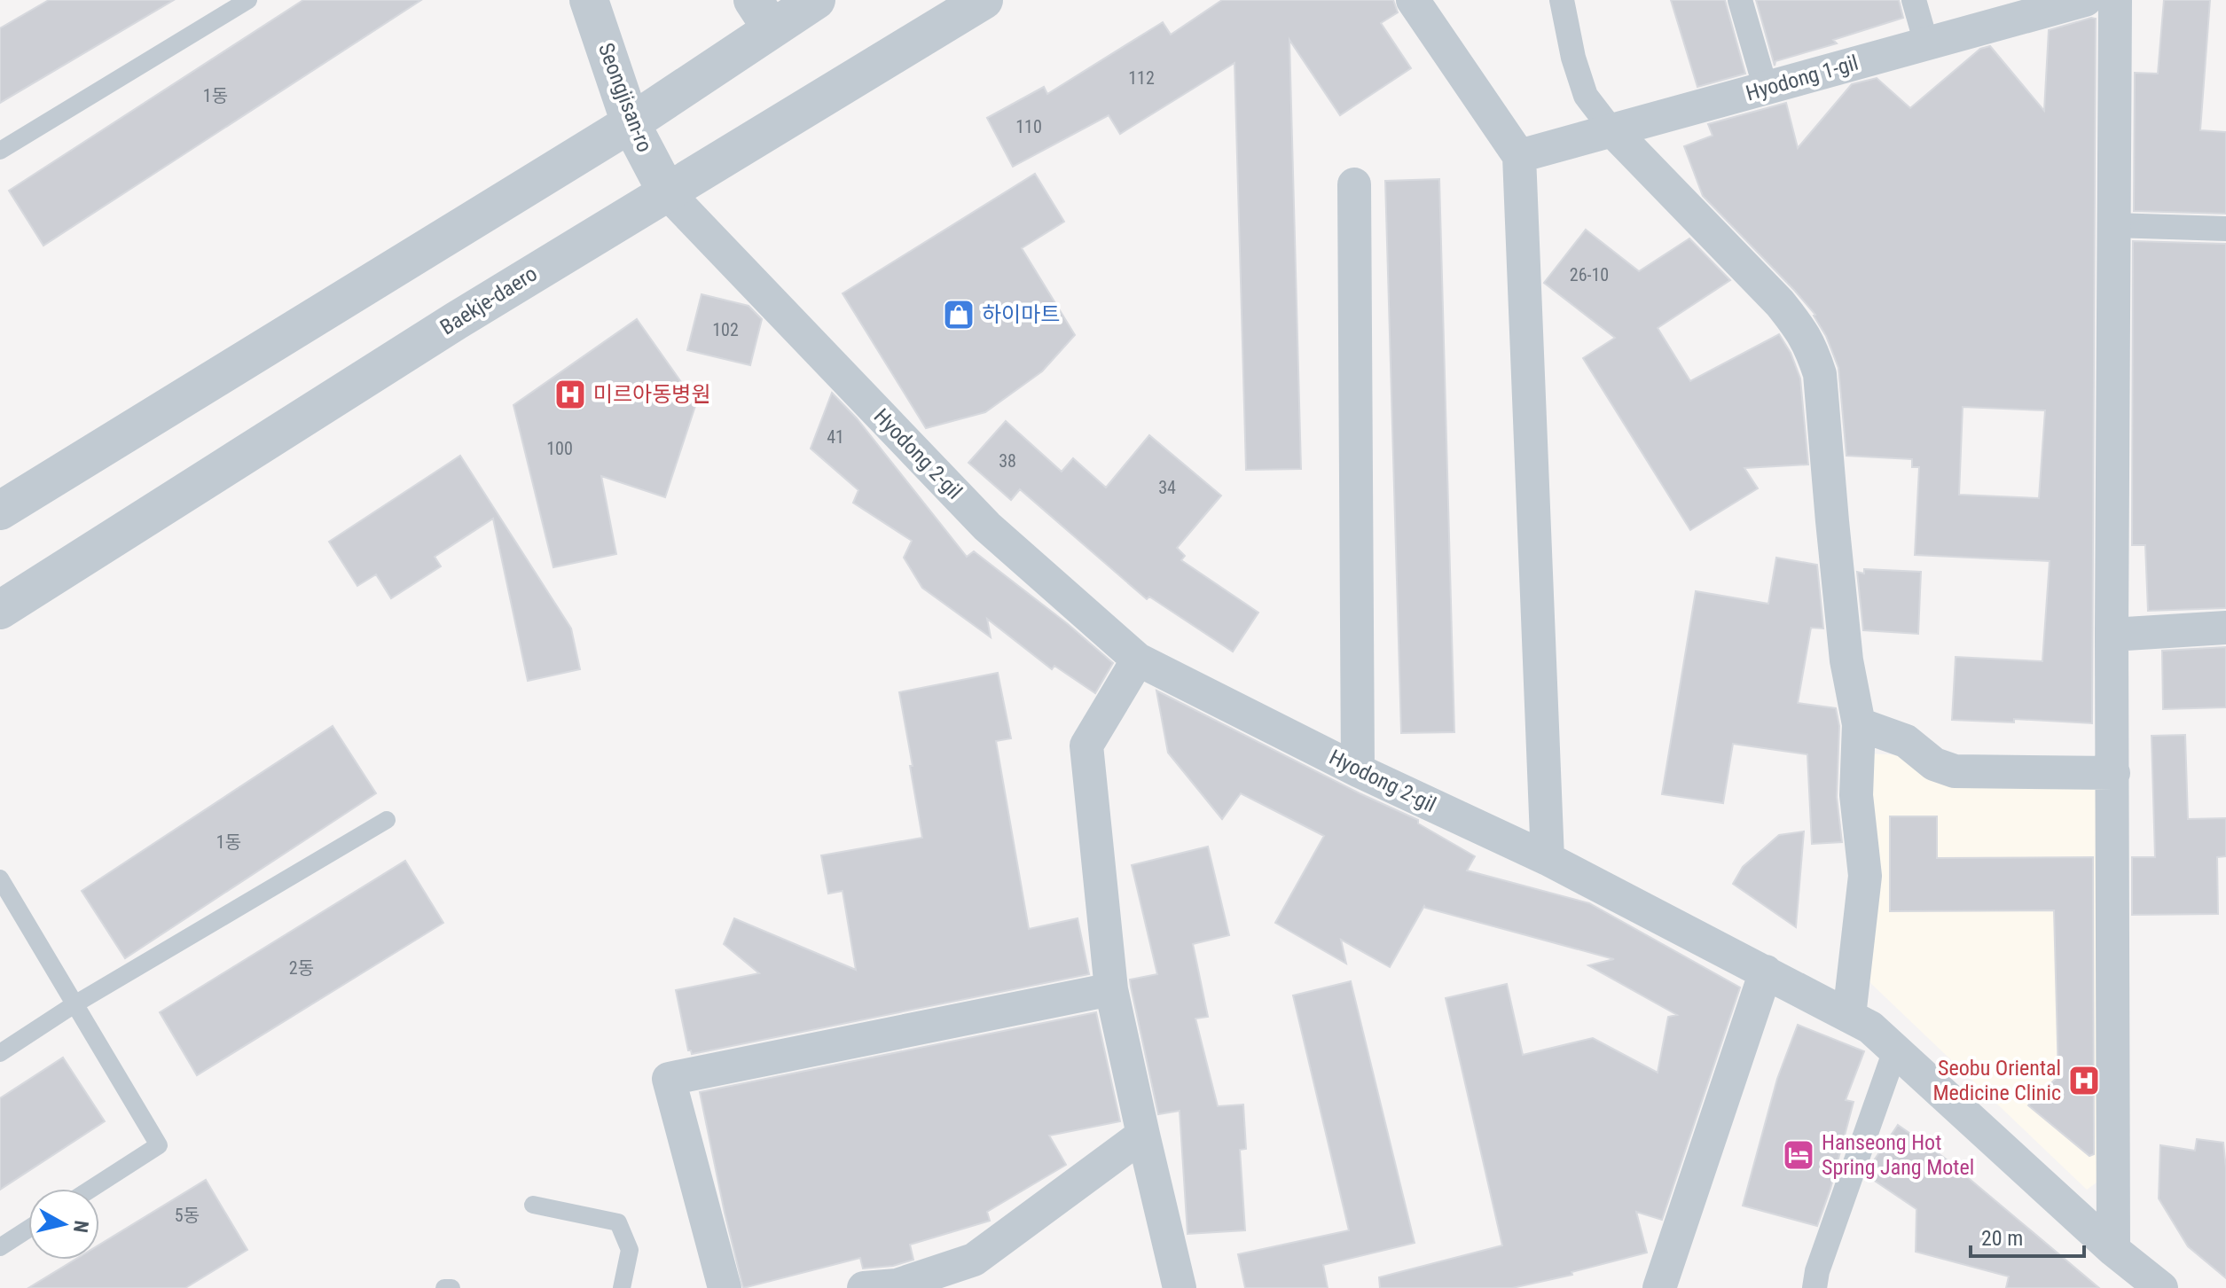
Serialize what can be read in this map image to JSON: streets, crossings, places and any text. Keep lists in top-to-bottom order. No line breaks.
{"streets":{"street":["Hyodong 1-gil","Seongjisan-ro","Baekje-daero","Hyodong 2-gil"]},"crossings":[["Seongjisan-ro","Baekje-daero"],["Seongjisan-ro","Hyodong 2-gil"],["Baekje-daero","Hyodong 2-gil"]],"places":{"shop":["하이마트"],"hospital":["미르아동병원","Seobu Oriental Medicine Clinic"],"hotel":["Hanseong Hot Spring Jang Motel"]},"house_numbers":["112","1동","110","26-10","102","41","100","38","34","1동","2동","5동"],"scale_bar":"20 m","north":"right"}
